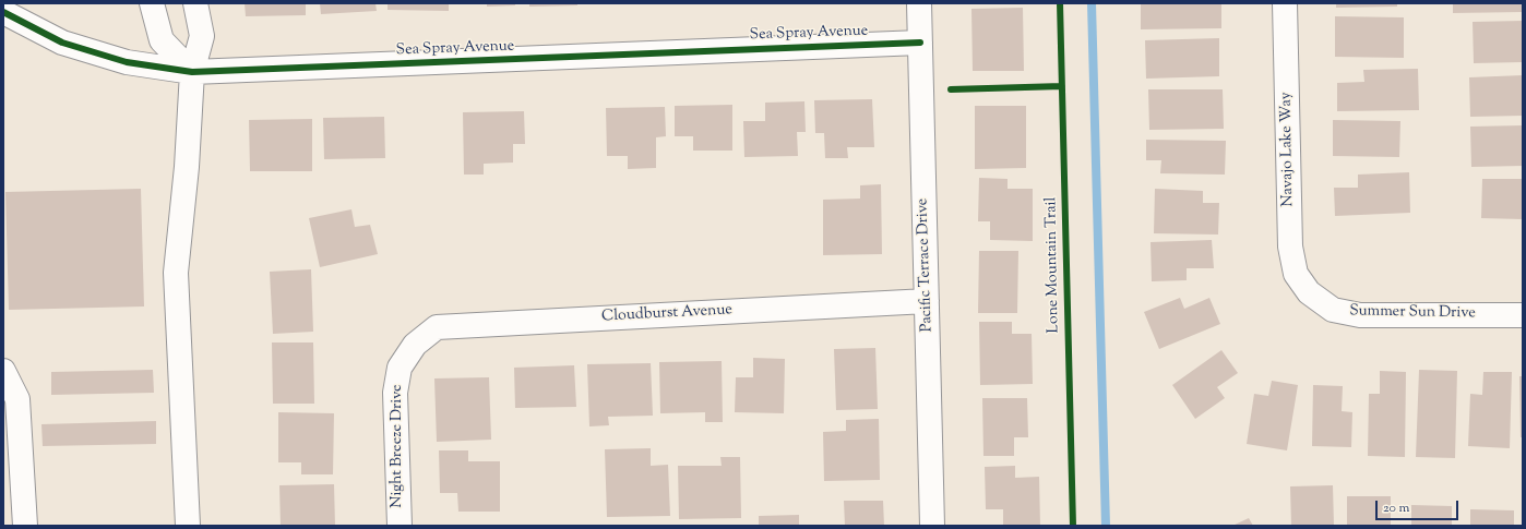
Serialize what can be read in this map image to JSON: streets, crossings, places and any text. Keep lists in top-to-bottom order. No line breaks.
{"streets":{"street":["Sea Spray Avenue","Navajo Lake Way","Pacific Terrace Drive","Summer Sun Drive","Cloudburst Avenue","Night Breeze Drive"],"cycle path":["Lone Mountain Trail"]},"crossings":[["Sea Spray Avenue","Pacific Terrace Drive"],["Navajo Lake Way","Summer Sun Drive"],["Pacific Terrace Drive","Cloudburst Avenue"],["Cloudburst Avenue","Night Breeze Drive"]],"scale_bar":"20 m"}
